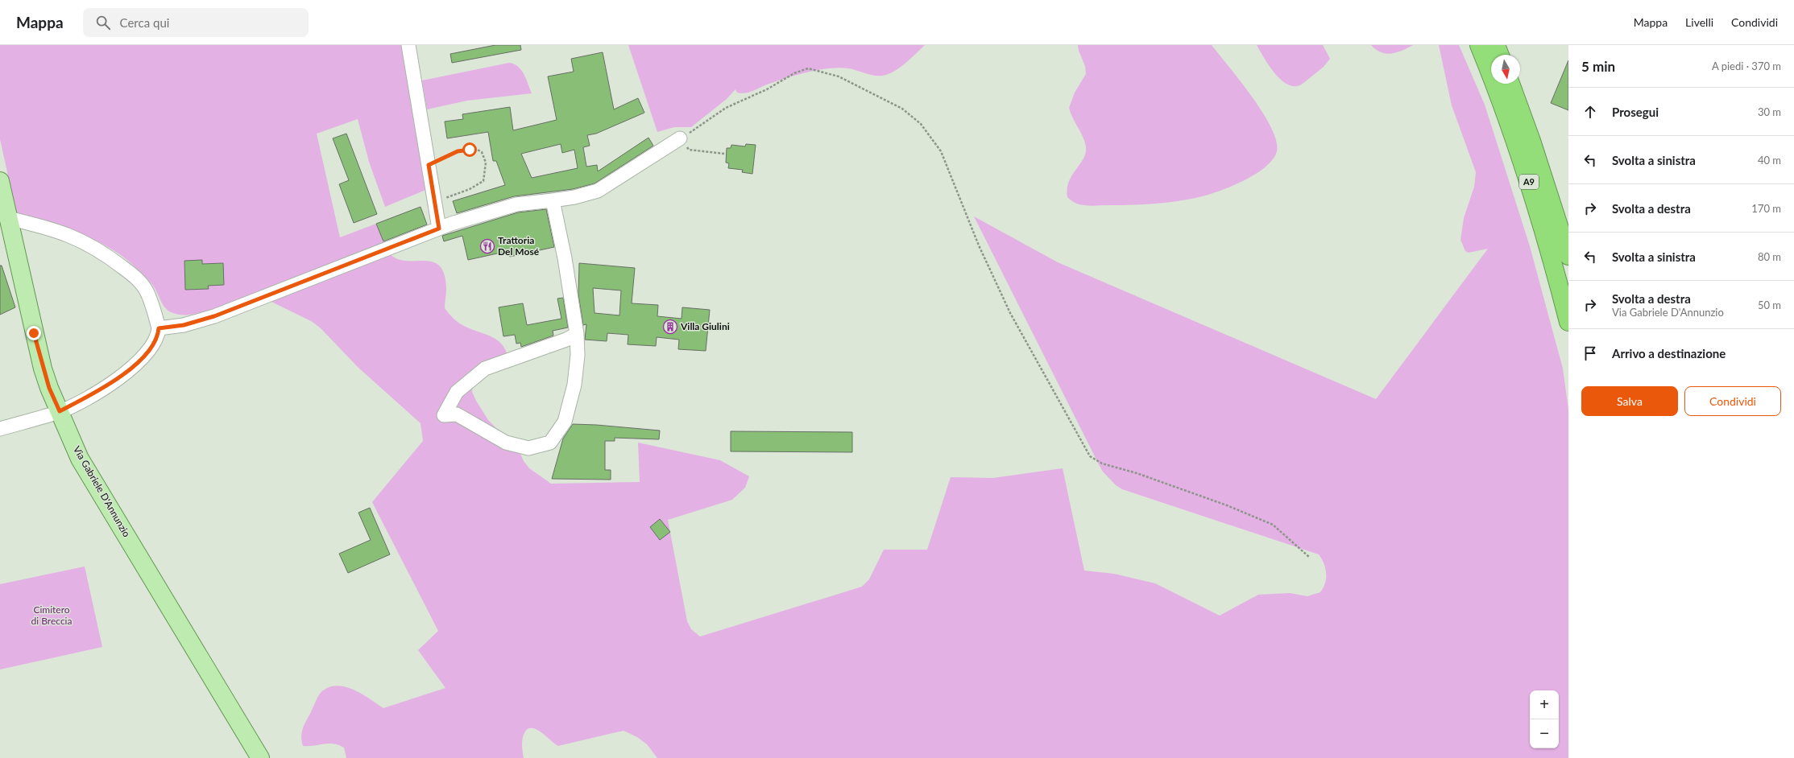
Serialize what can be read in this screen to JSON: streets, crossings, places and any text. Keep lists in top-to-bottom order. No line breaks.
{"streets":{"highway":["A9"],"main road":["Via Gabriele D'Annunzio"]},"parks":["Cimitero di Breccia"],"places":{"restaurant":["Trattoria Del Mosé"],"building":["Villa Giulini"]},"north":"bottom","page":{"header":"Mappa","search":"Cerca qui","nav":["Mappa","Livelli","Condividi"],"heading":["5 min","A piedi · 370 m"],"list":[["Prosegui","30 m"],["Svolta a sinistra","40 m"],["Svolta a destra","170 m"],["Svolta a sinistra","80 m"],["Svolta a destra","Via Gabriele D'Annunzio","50 m"],"Arrivo a destinazione"],"buttons":["Salva","Condividi"],"map_buttons":["+","−"]}}
